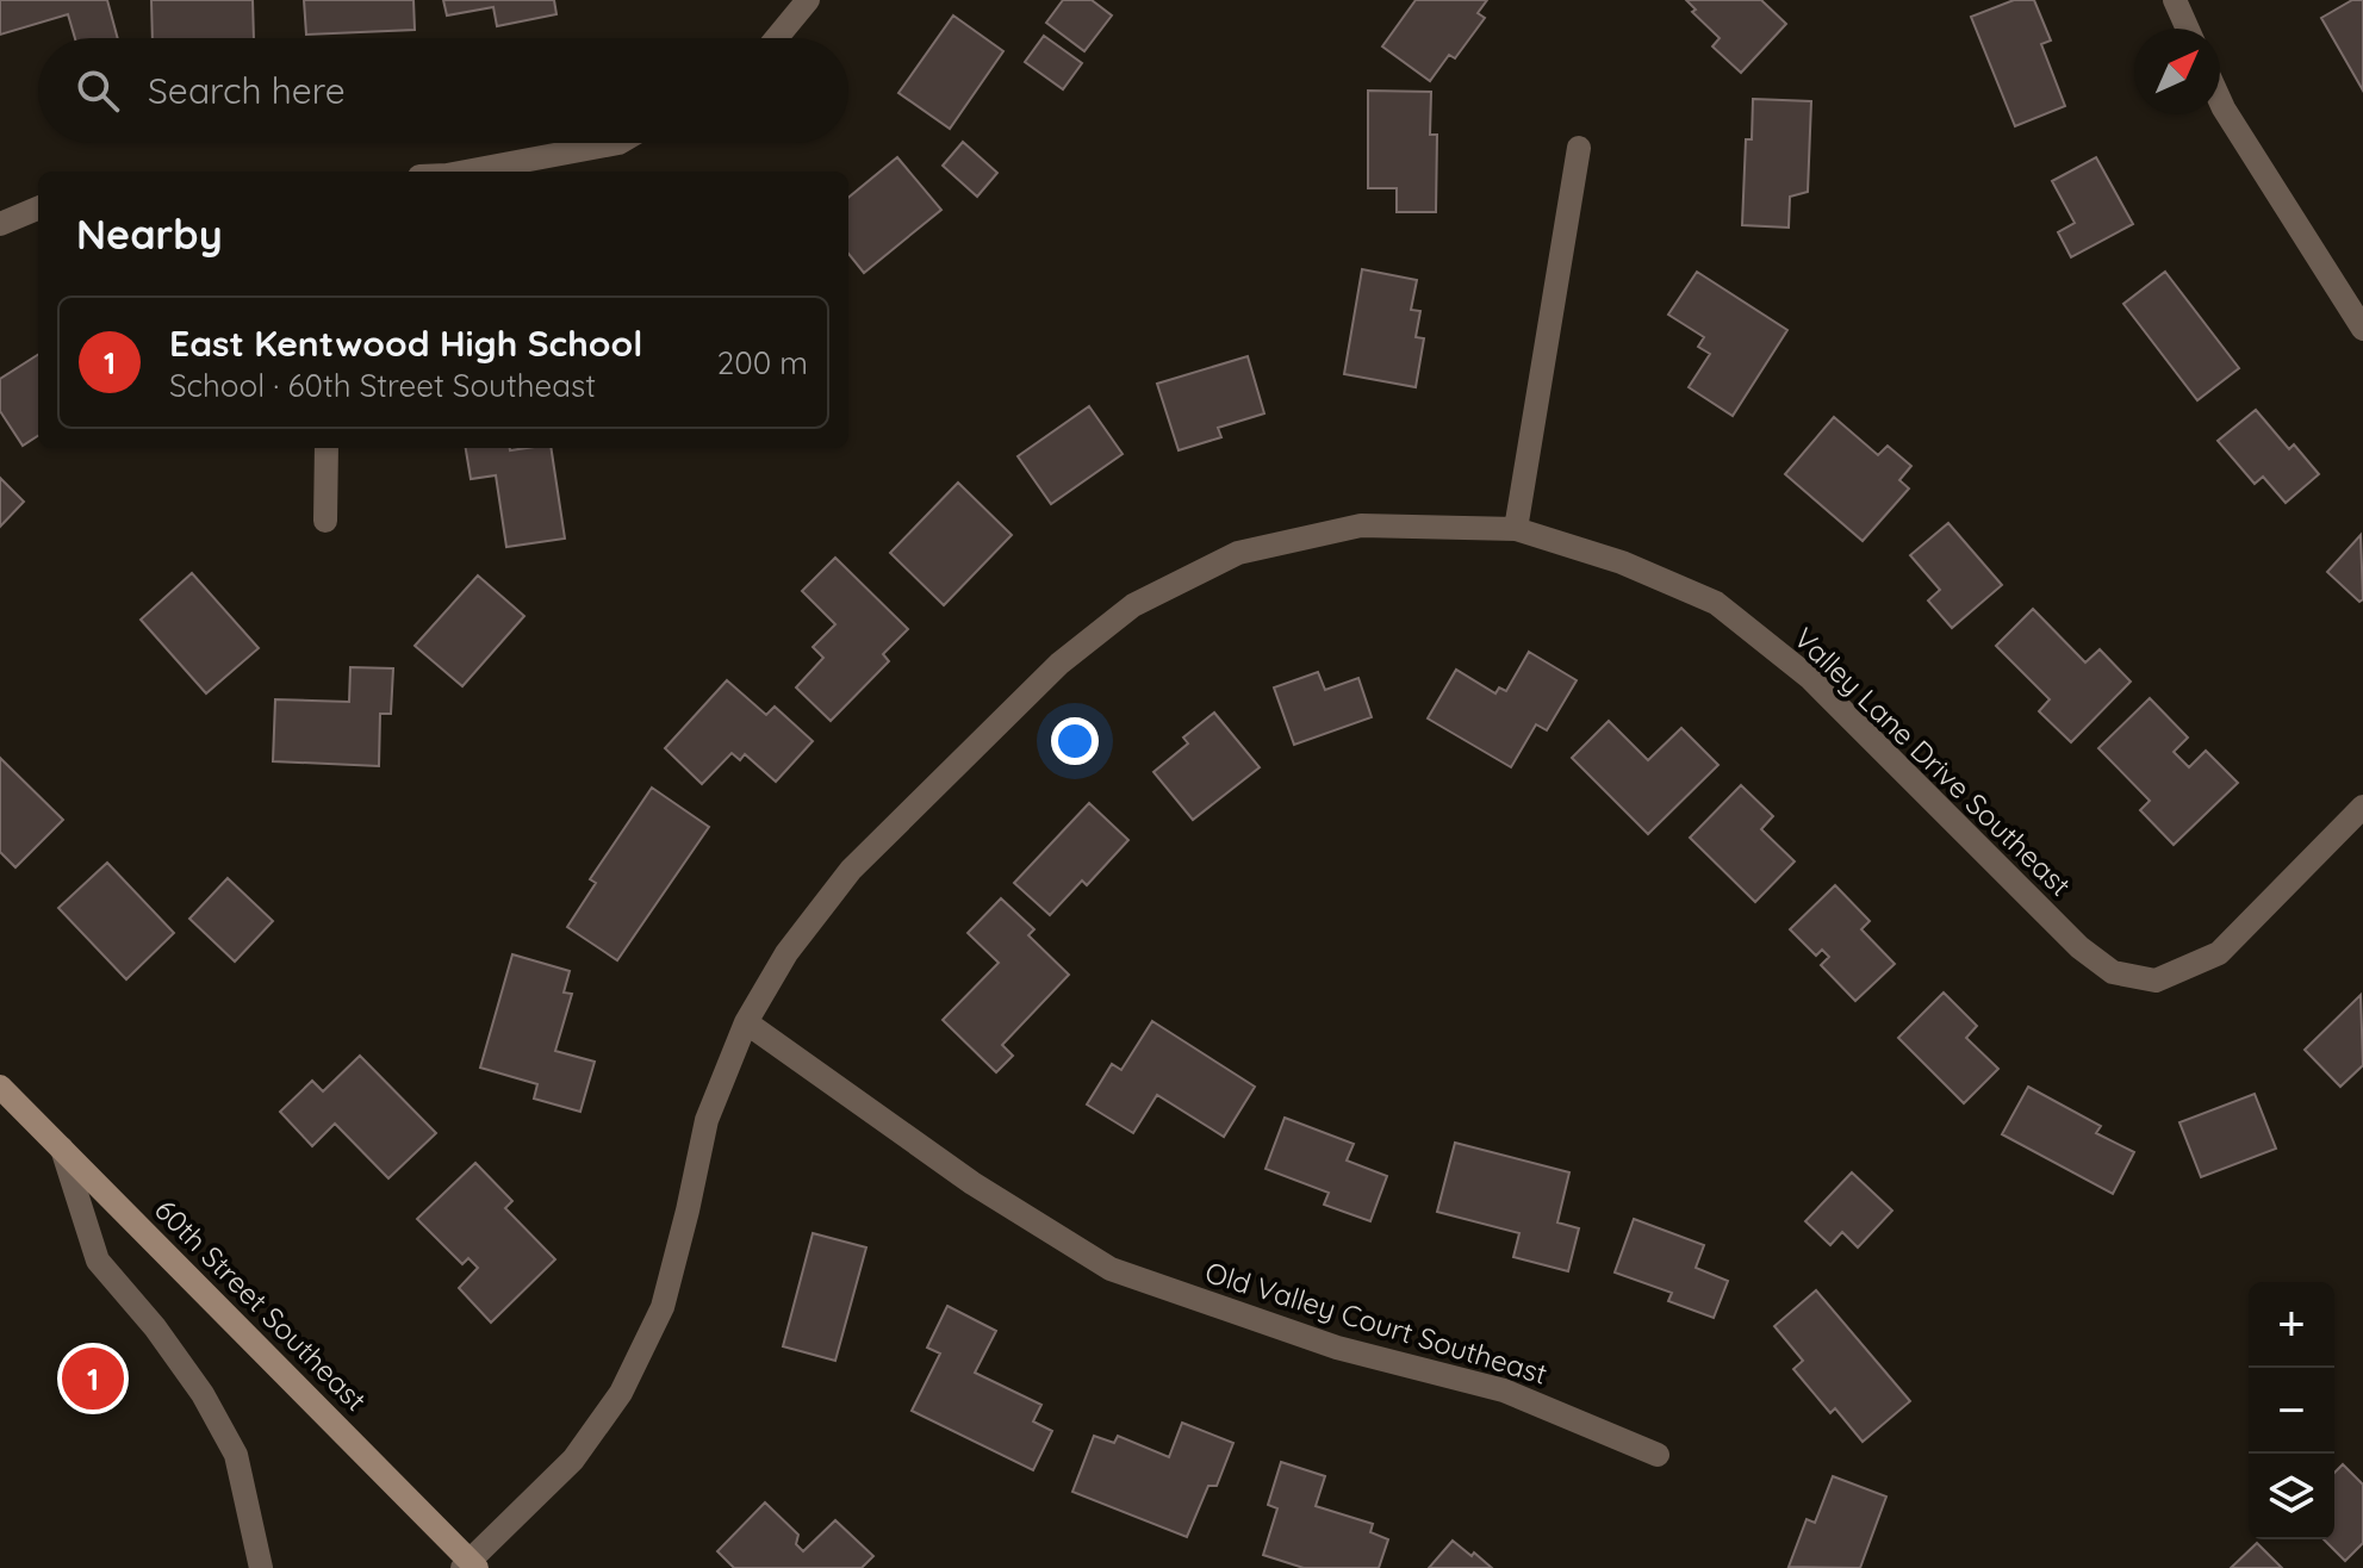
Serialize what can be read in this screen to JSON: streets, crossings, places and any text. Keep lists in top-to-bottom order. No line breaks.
{"streets":{"main road":["60th Street Southeast"],"street":["Valley Lane Drive Southeast","Old Valley Court Southeast"]},"crossings":[["Valley Lane Drive Southeast","60th Street Southeast"],["Valley Lane Drive Southeast","Old Valley Court Southeast"]],"north":"top right","page":{"search":"Search here","heading":"Nearby","list":[{"mark":"1","name":"East Kentwood High School","note":"School · 60th Street Southeast","value":"200 m"}],"map_buttons":["+","−"],"pins":"1"}}
